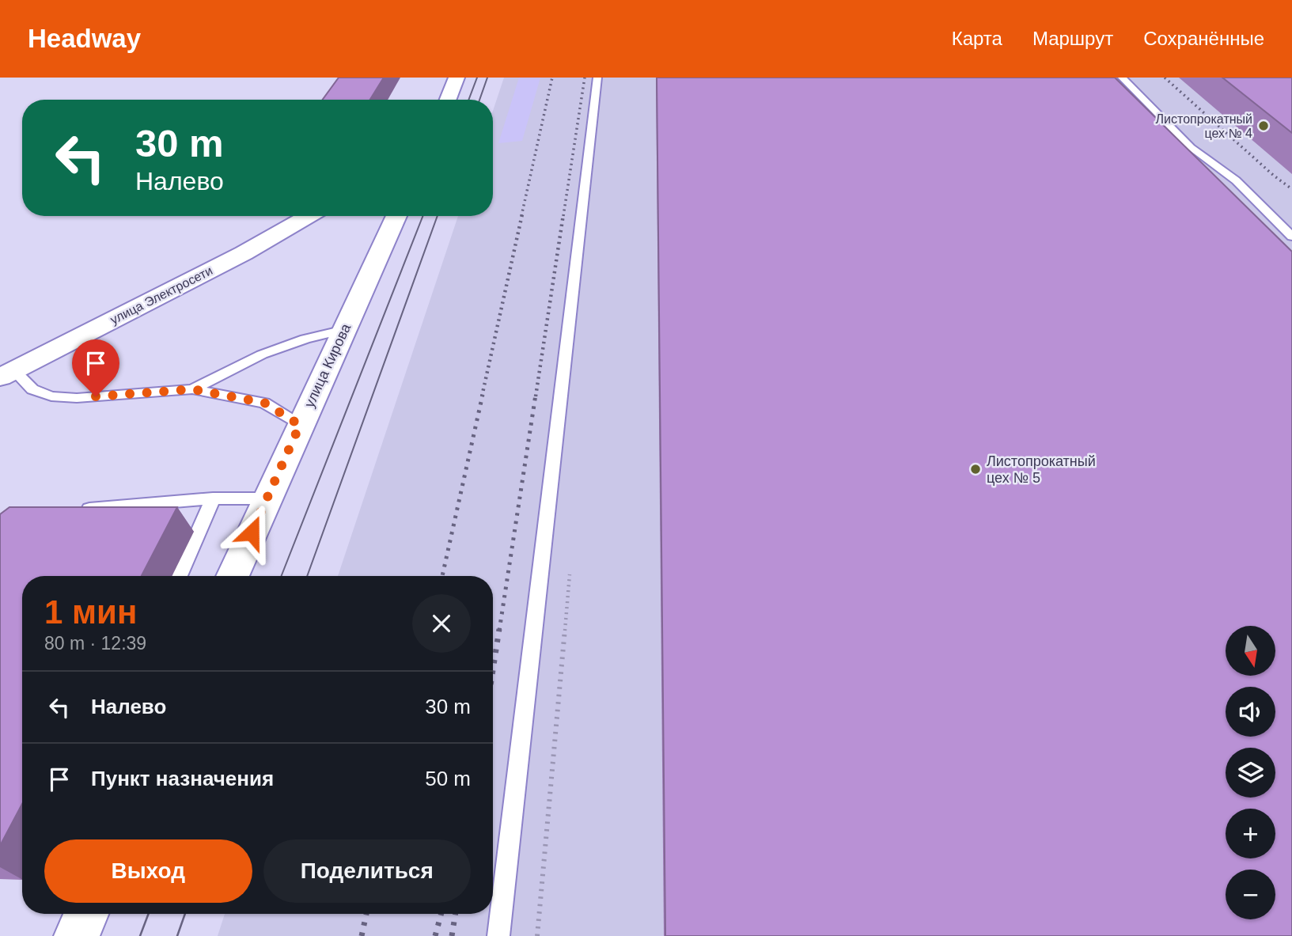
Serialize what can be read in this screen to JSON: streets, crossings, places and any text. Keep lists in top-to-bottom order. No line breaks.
{"streets":{"main road":["улица Электросети","улица Кирова"]},"places":["Листопрокатный цех № 4","Листопрокатный цех № 5"],"north":"bottom","page":{"header":"Headway","nav":["Карта","Маршрут","Сохранённые"],"turn":["30 m","Налево"],"heading":["1 мин","80 m · 12:39"],"map_buttons":["+","−"],"list":[{"name":"Налево","value":"30 m"},{"name":"Пункт назначения","value":"50 m"}],"buttons":["Выход","Поделиться"]}}
